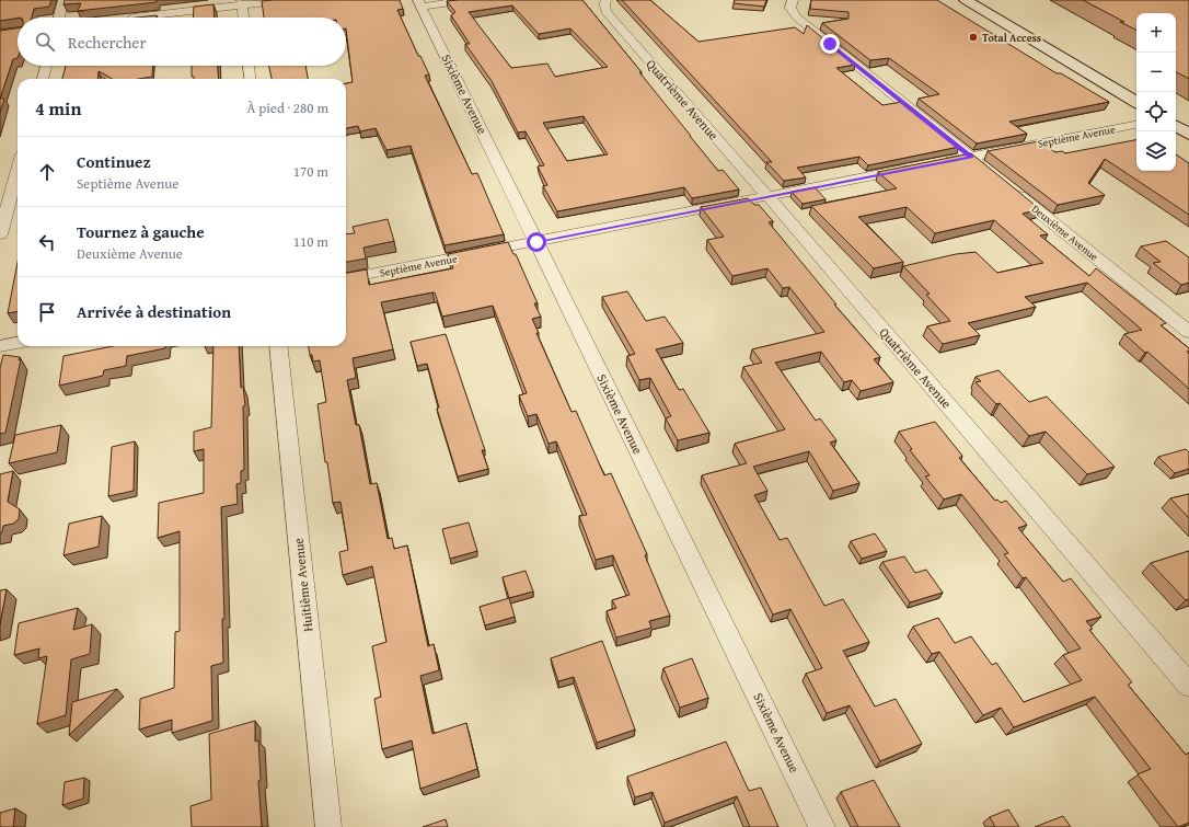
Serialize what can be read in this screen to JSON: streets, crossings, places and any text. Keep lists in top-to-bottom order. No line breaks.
{"streets":{"street":["Sixième Avenue","Quatrième Avenue","Septième Avenue","Deuxième Avenue","Huitième Avenue"]},"crossings":[["Sixième Avenue","Septième Avenue"],["Quatrième Avenue","Septième Avenue"]],"places":["Total Access"],"page":{"map_buttons":["+","−"],"search":"Rechercher","heading":["4 min","À pied · 280 m"],"list":[["Continuez","Septième Avenue","170 m"],["Tournez à gauche","Deuxième Avenue","110 m"],"Arrivée à destination"]}}
